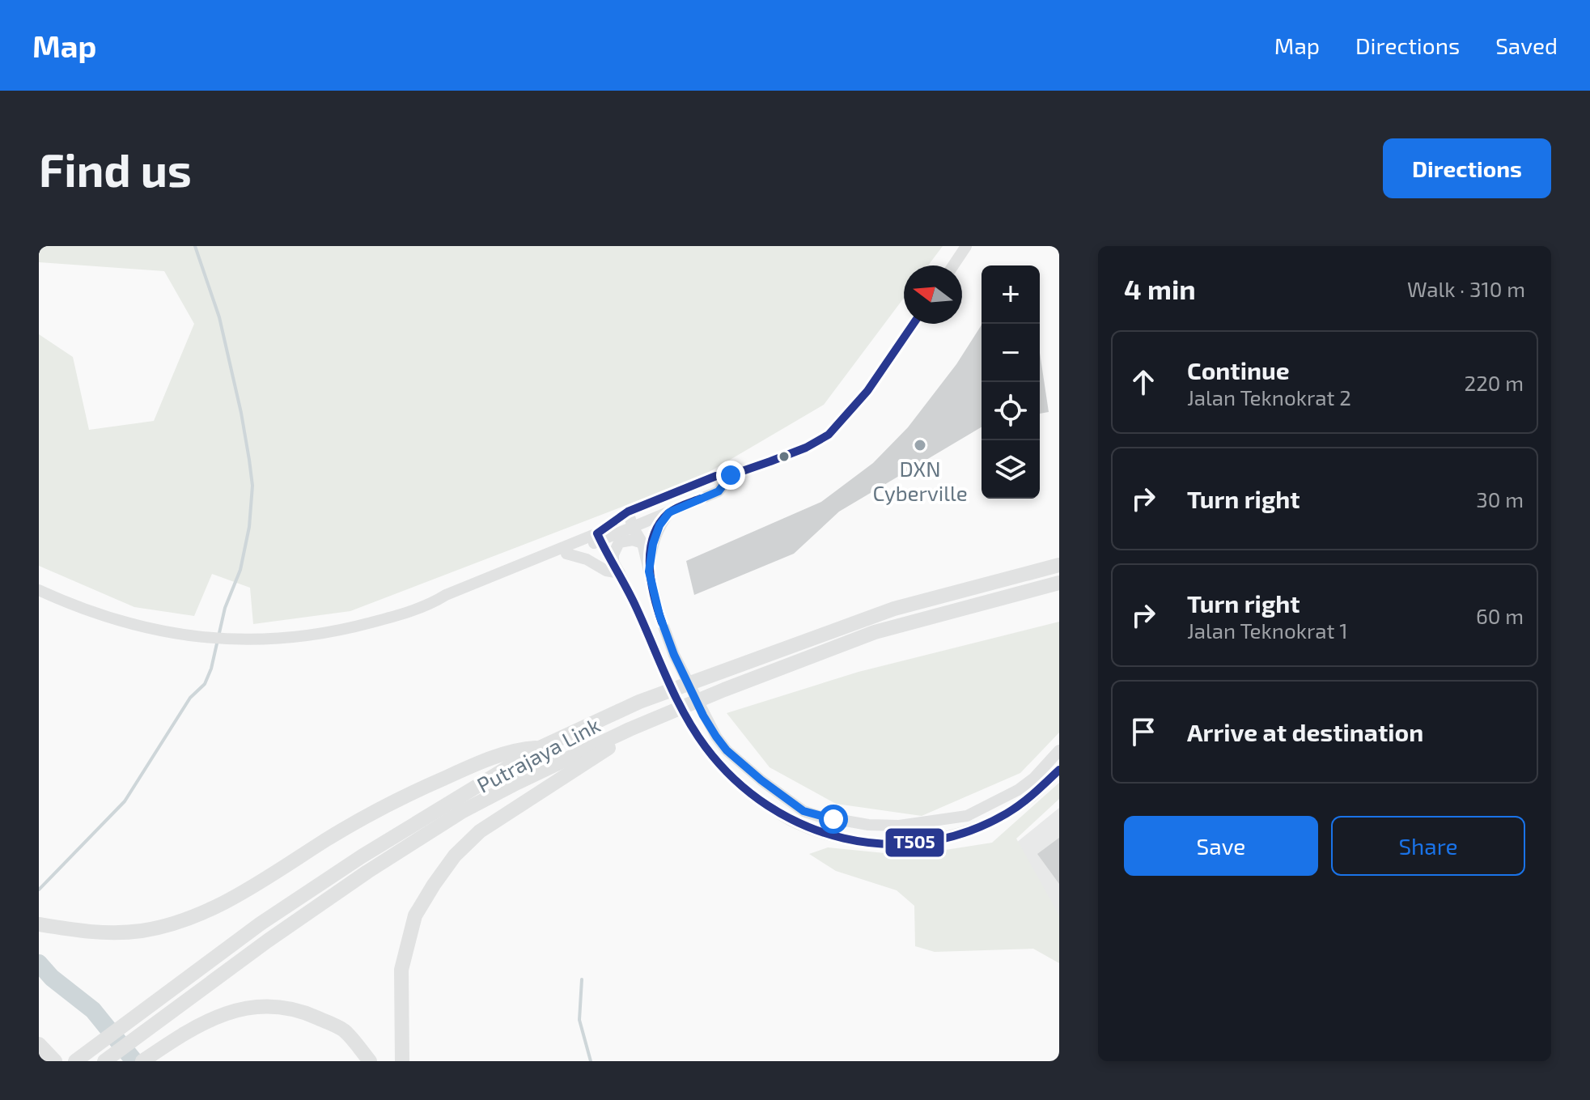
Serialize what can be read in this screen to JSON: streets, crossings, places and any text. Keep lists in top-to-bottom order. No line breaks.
{"streets":{"highway":["Putrajaya Link"]},"places":["DXN Cyberville"],"lines":["transit line T505"],"north":"left","page":{"header":"Map","nav":["Map","Directions","Saved"],"buttons":["Directions",["Save","Share"]],"title":"Find us","heading":["4 min","Walk · 310 m"],"map_buttons":["+","−"],"list":[["Continue","Jalan Teknokrat 2","220 m"],["Turn right","30 m"],["Turn right","Jalan Teknokrat 1","60 m"],"Arrive at destination"]}}
